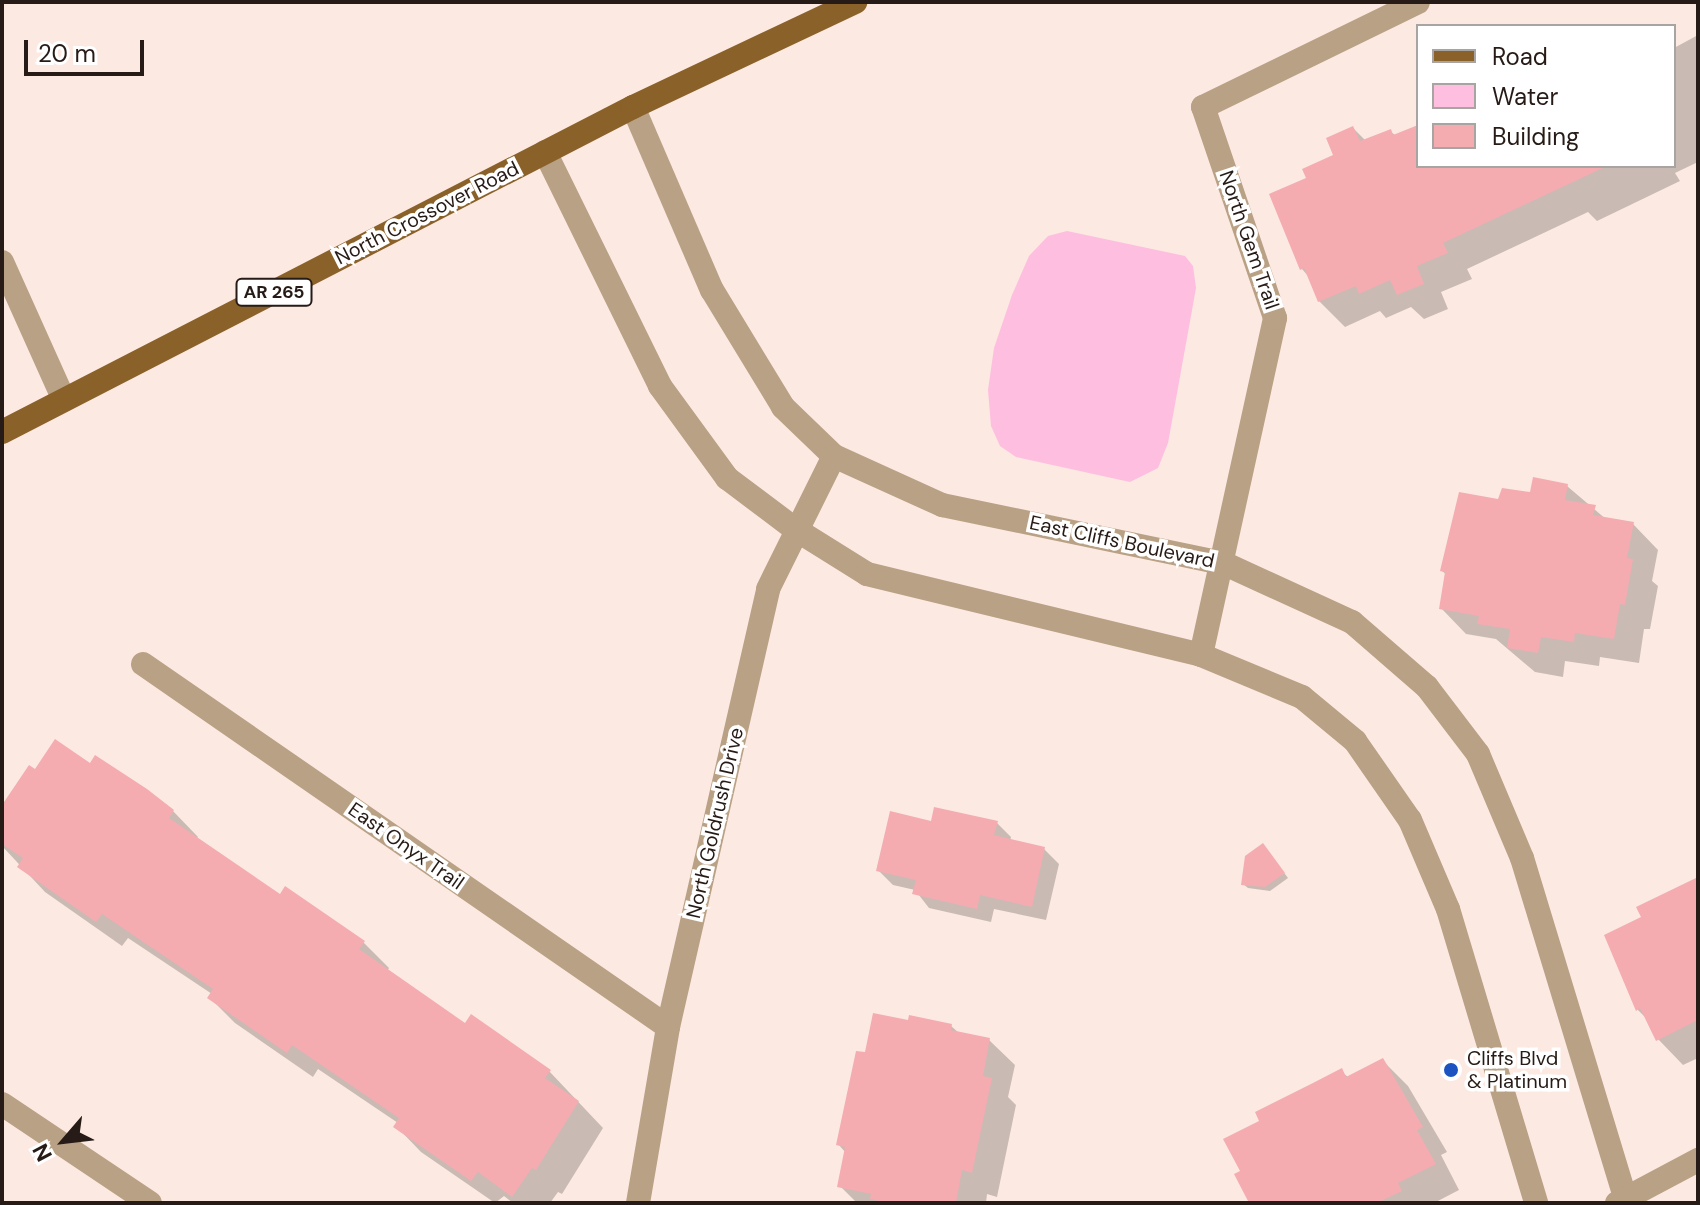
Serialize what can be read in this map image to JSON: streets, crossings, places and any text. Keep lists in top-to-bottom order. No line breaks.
{"streets":{"main road":["North Crossover Road","AR 265"],"street":["North Gem Trail","East Cliffs Boulevard","North Goldrush Drive","East Onyx Trail"]},"crossings":[["North Crossover Road","East Cliffs Boulevard"],["North Gem Trail","East Cliffs Boulevard"],["East Cliffs Boulevard","North Goldrush Drive"],["North Goldrush Drive","East Onyx Trail"]],"places":["Cliffs Blvd & Platinum"],"legend":["Road","Water","Building"],"scale_bar":"20 m","north":"bottom left"}
